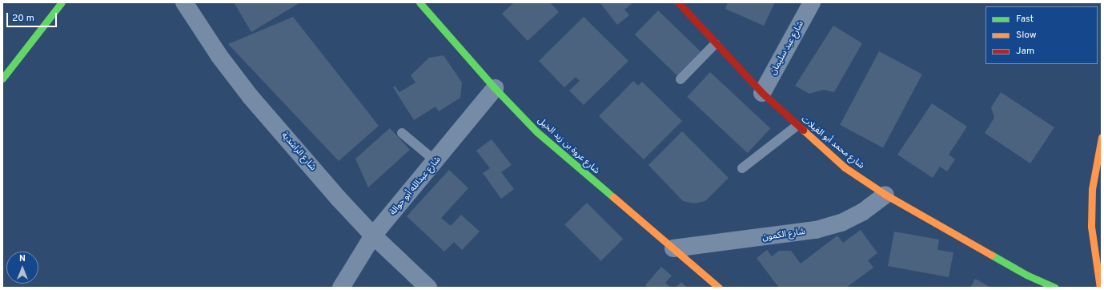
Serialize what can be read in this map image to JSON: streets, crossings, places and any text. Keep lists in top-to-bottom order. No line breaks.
{"streets":{"street":["شارع عبد سليمان","شارع محمد أبو الفيلات","شارع عروة بن زيد الخيل","شارع الراشدية","شارع عبدالله أبو حوالة","شارع الكمون"]},"crossings":[["شارع عبد سليمان","شارع محمد أبو الفيلات"],["شارع محمد أبو الفيلات","شارع الكمون"],["شارع عروة بن زيد الخيل","شارع عبدالله أبو حوالة"],["شارع عروة بن زيد الخيل","شارع الكمون"],["شارع الراشدية","شارع عبدالله أبو حوالة"]],"legend":["Fast","Slow","Jam"],"scale_bar":"20 m","north":"top"}
